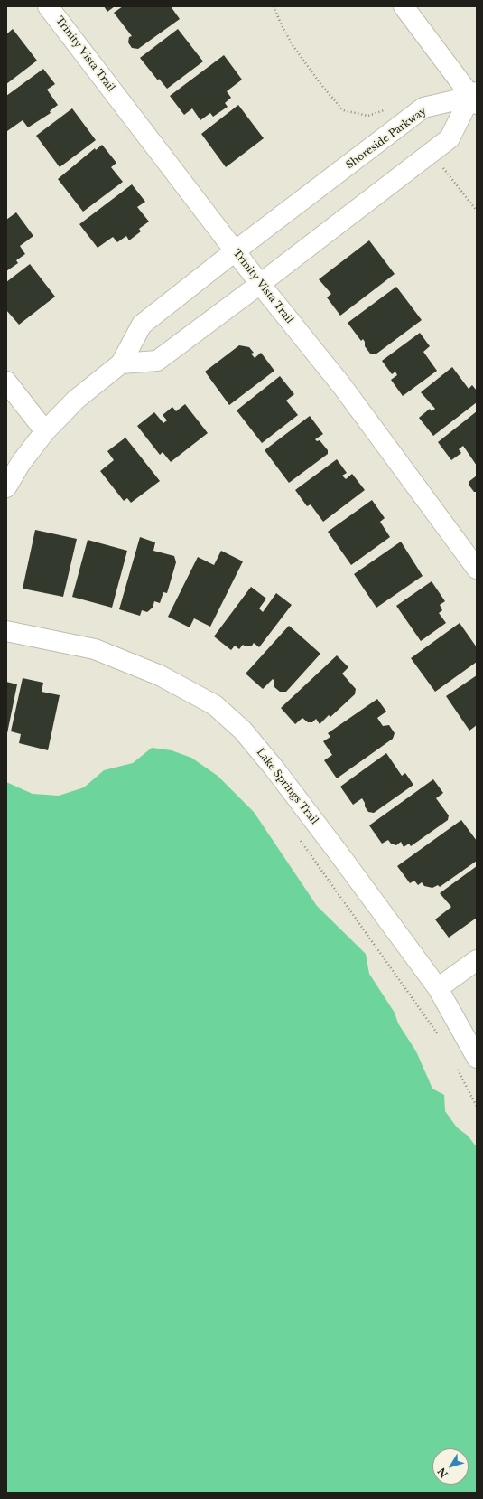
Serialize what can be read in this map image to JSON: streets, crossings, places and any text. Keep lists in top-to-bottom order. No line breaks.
{"streets":{"street":["Trinity Vista Trail","Shoreside Parkway","Lake Springs Trail"]},"crossings":[["Trinity Vista Trail","Shoreside Parkway"]],"north":"bottom left"}
